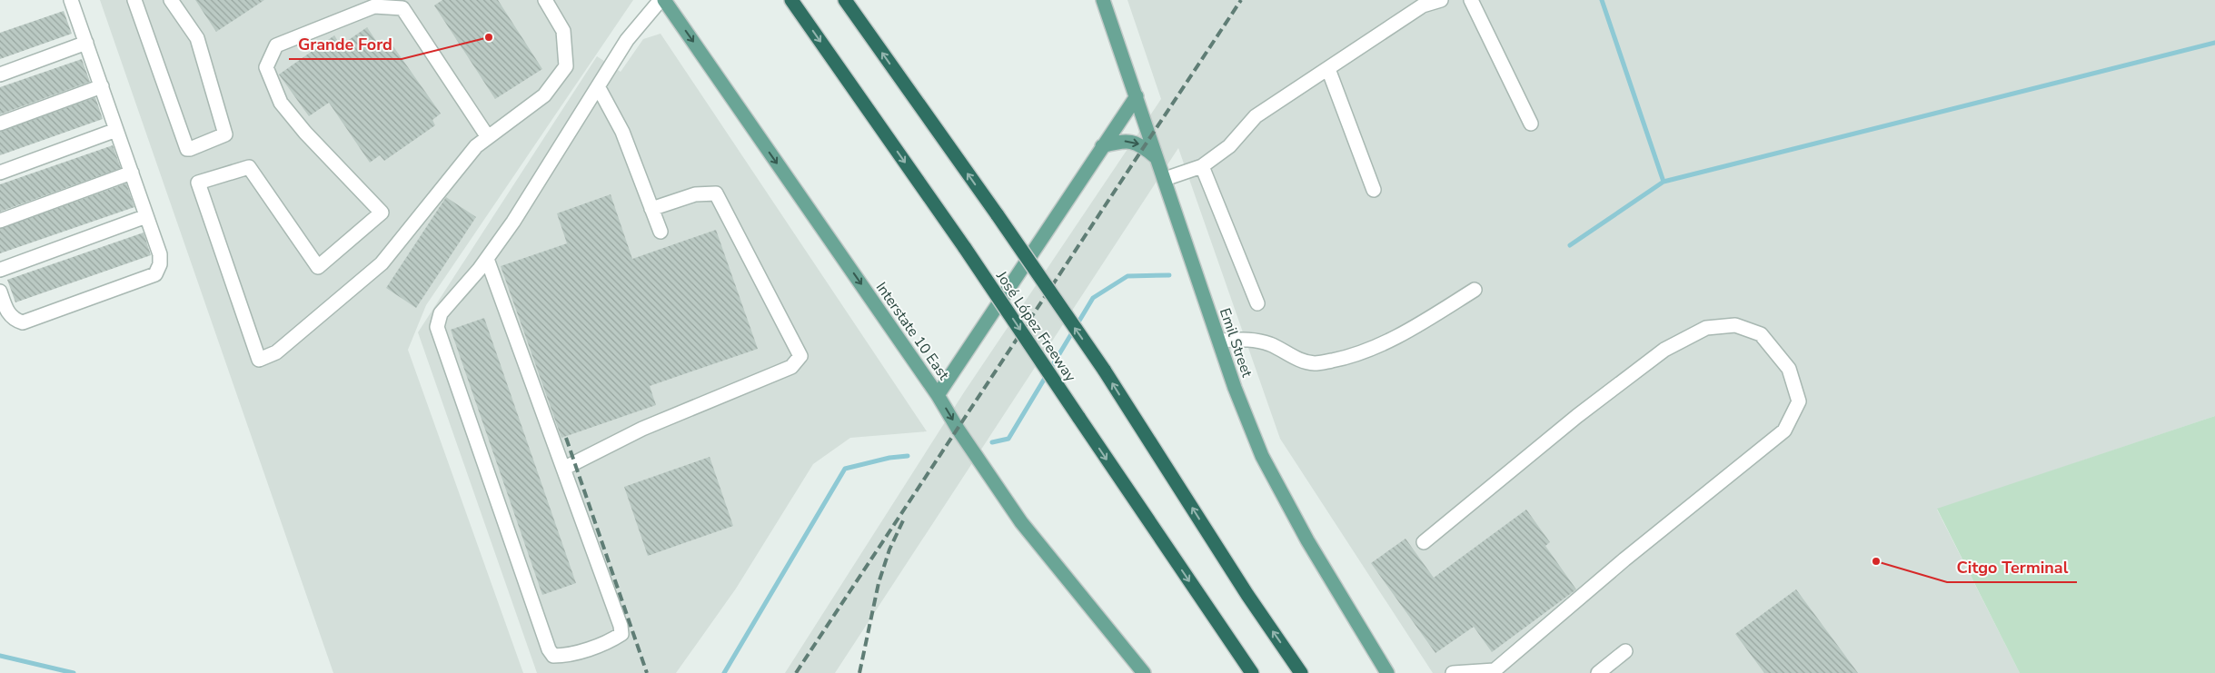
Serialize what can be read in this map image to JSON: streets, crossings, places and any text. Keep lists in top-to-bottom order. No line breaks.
{"streets":{"highway":["José López Freeway"],"main road":["Interstate 10 East","Emil Street"]},"one_way":["Interstate 10 East"],"places":["Grande Ford","Citgo Terminal"]}
